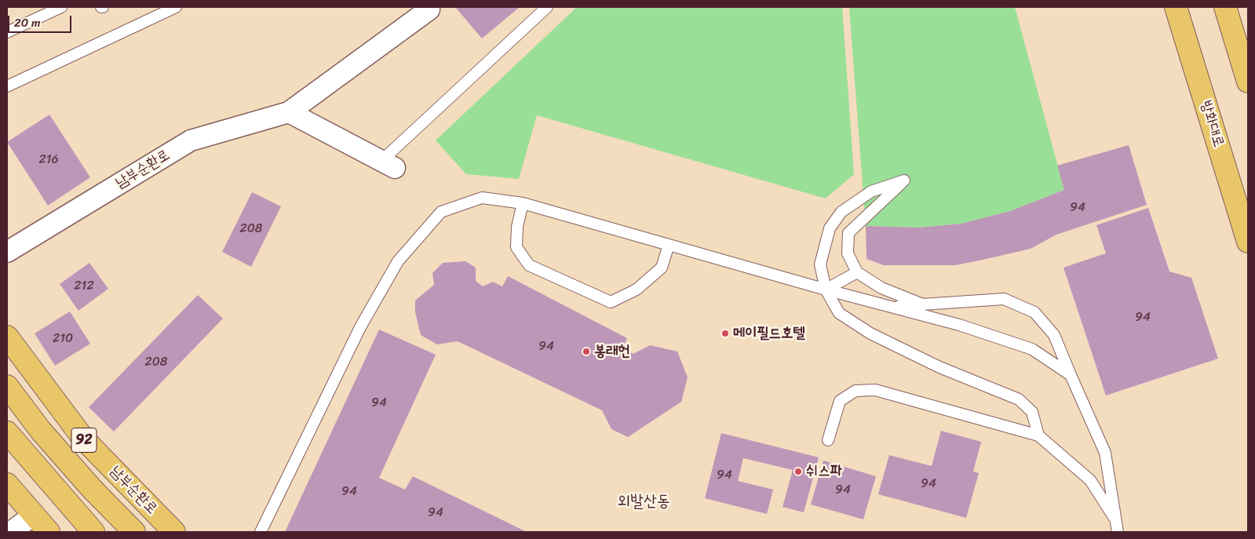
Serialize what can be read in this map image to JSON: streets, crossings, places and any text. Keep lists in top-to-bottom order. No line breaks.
{"streets":{"main road":["방화대로","남부순환로","92"]},"districts":["외발산동"],"places":["메이필드호텔","봉래헌","쉬스파"],"house_numbers":["216","94","208","212","94","210","94","208","94","94","94","94","94","94"],"scale_bar":"20 m"}
